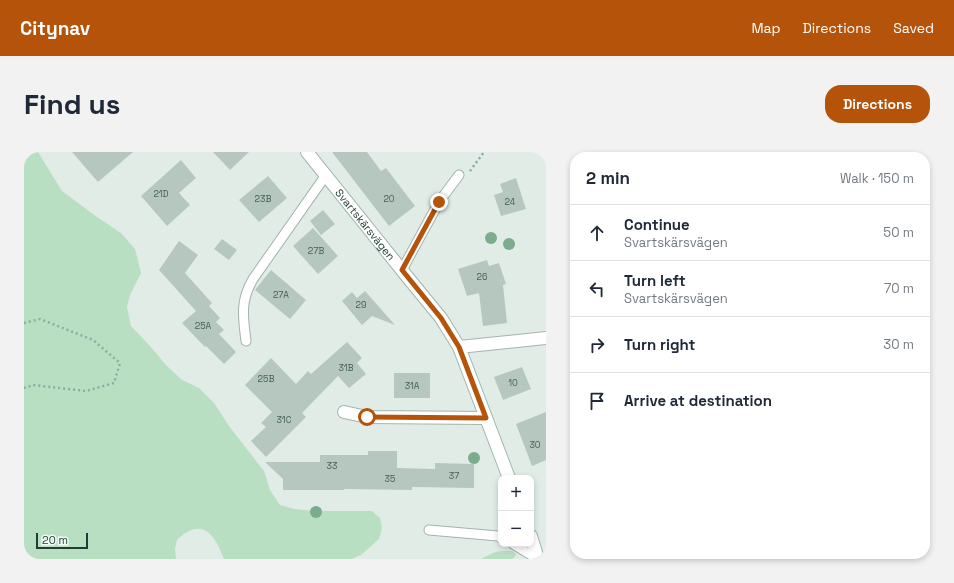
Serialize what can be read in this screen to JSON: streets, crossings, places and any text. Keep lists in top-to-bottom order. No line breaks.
{"streets":{"street":["Svartskärsvägen"]},"house_numbers":["21D","23B","20","24","27B","26","27A","29","25A","31B","25B","10","31A","31C","30","33","37","35"],"scale_bar":"20 m","page":{"header":"Citynav","nav":["Map","Directions","Saved"],"buttons":"Directions","title":"Find us","heading":["2 min","Walk · 150 m"],"list":[["Continue","Svartskärsvägen","50 m"],["Turn left","Svartskärsvägen","70 m"],["Turn right","30 m"],"Arrive at destination"],"map_buttons":["+","−"],"scale":"20 m"}}
